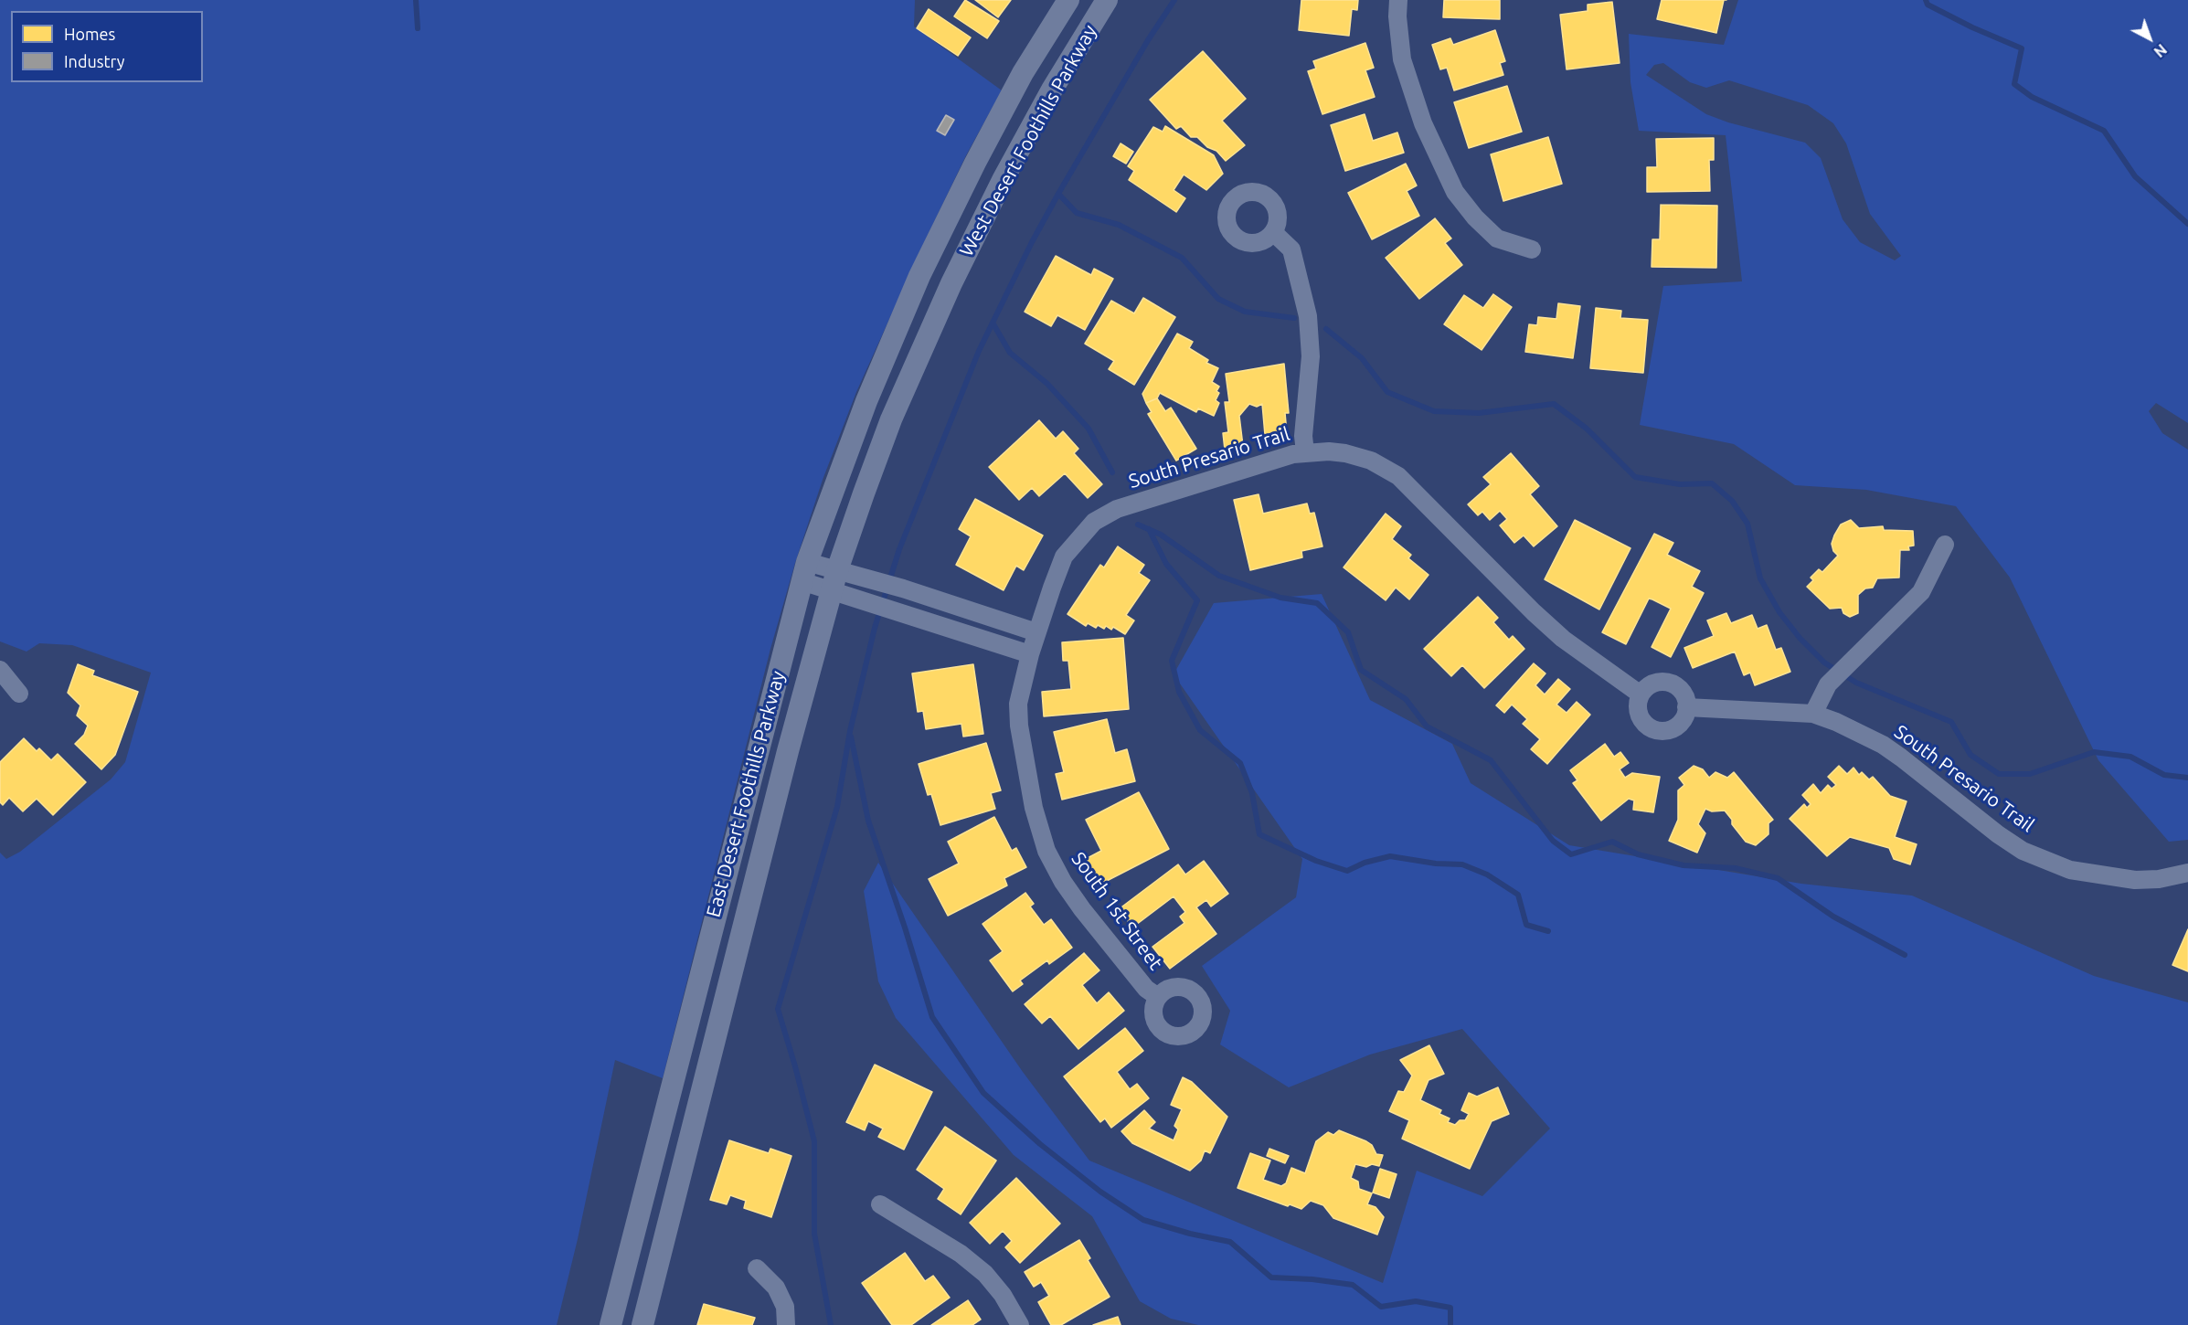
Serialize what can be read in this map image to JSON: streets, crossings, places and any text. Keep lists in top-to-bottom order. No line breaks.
{"streets":{"street":["West Desert Foothills Parkway","South Presario Trail","East Desert Foothills Parkway","South 1st Street"]},"crossings":[["West Desert Foothills Parkway","East Desert Foothills Parkway"],["South Presario Trail","South 1st Street"]],"legend":["Homes","Industry"],"north":"bottom right"}
